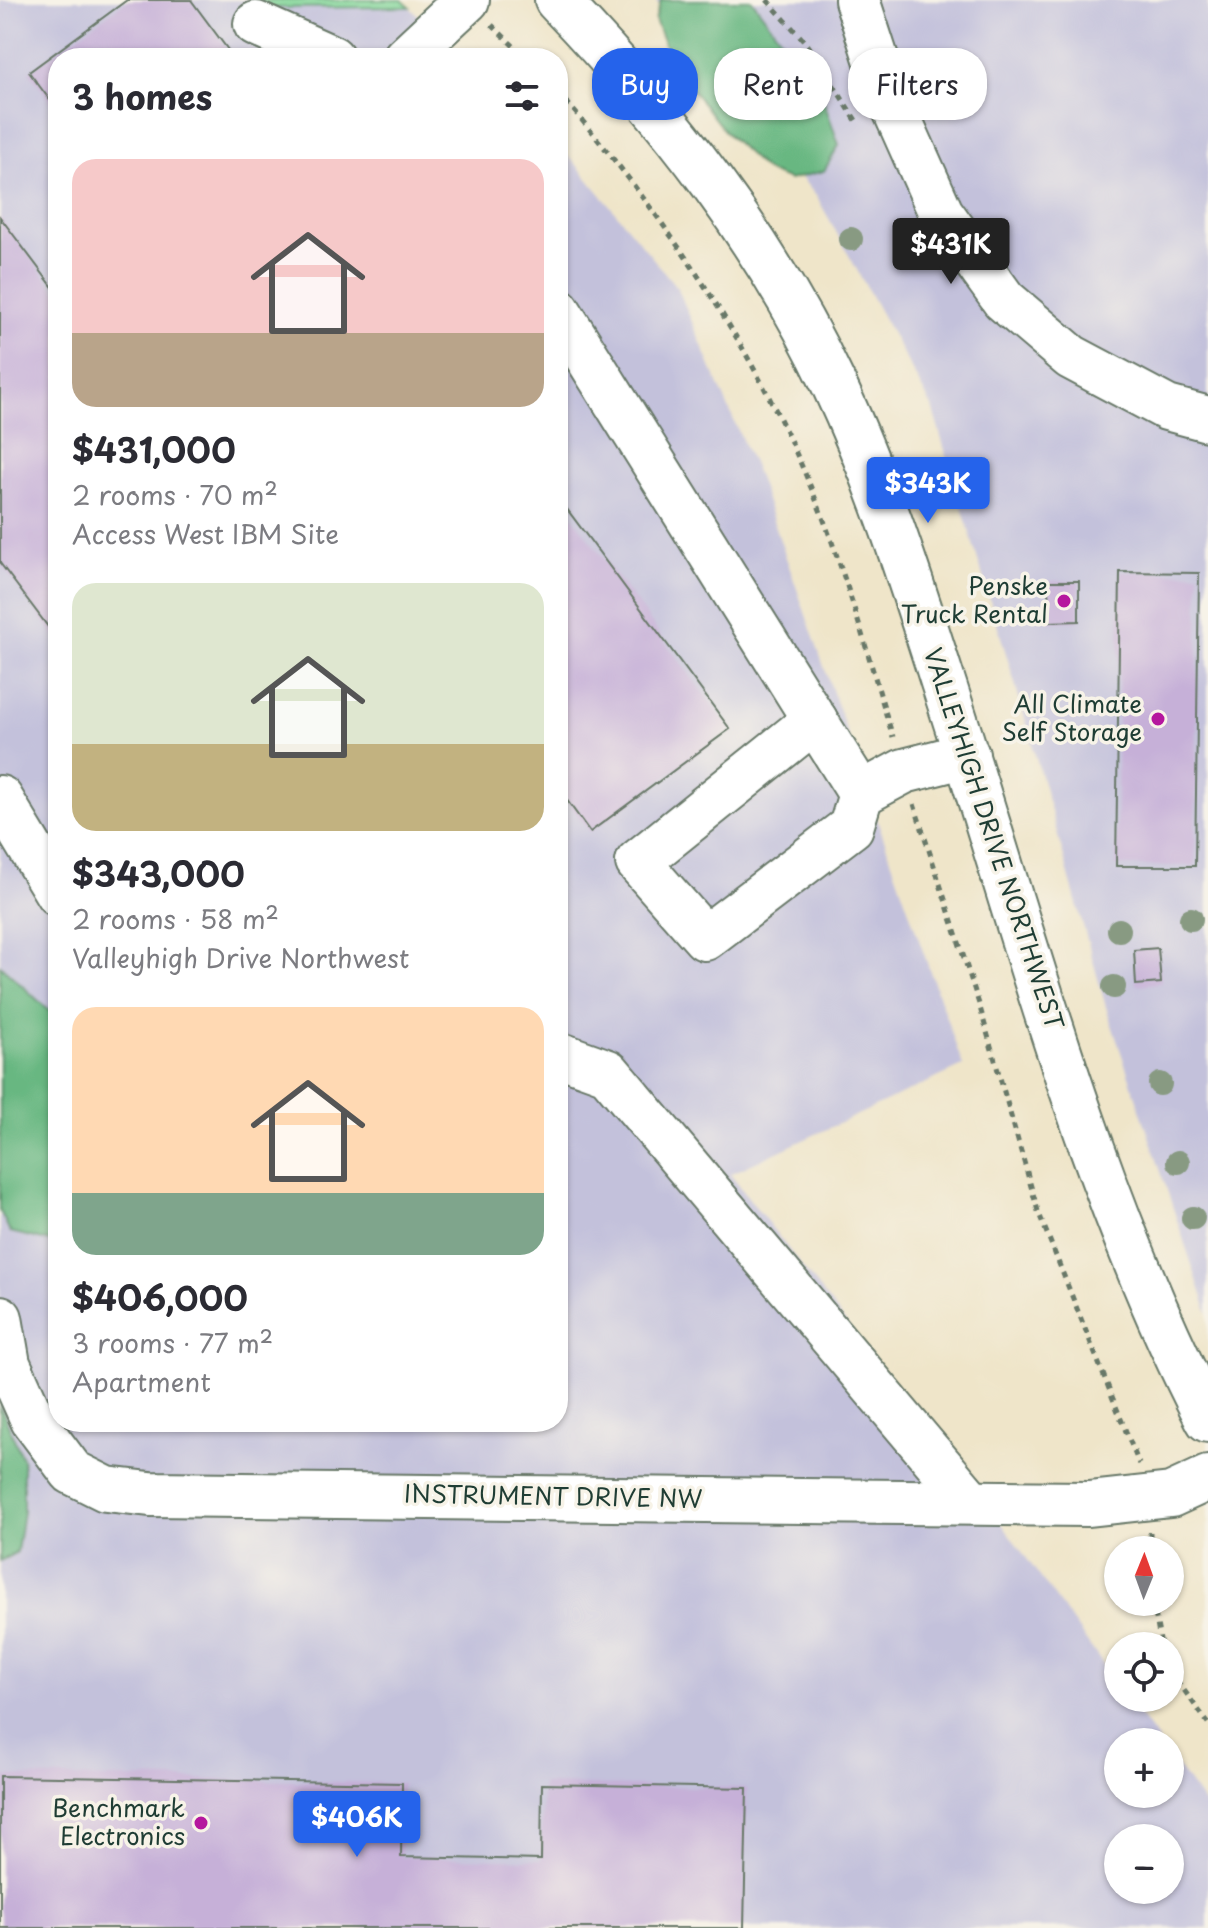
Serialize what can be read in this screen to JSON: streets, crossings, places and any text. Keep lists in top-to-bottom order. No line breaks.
{"streets":{"street":["VALLEYHIGH DRIVE NORTHWEST","INSTRUMENT DRIVE NW"]},"places":["Penske Truck Rental","All Climate Self Storage","Benchmark Electronics"],"north":"top","page":{"chip":["Buy","Rent","Filters"],"heading":"3 homes","list":[{"name":"$431,000","note":"2 rooms · 70 m² · Access West IBM Site"},{"name":"$343,000","note":"2 rooms · 58 m² · Valleyhigh Drive Northwest"},{"name":"$406,000","note":"3 rooms · 77 m² · Apartment"}],"price":["$431K","$343K","$406K"],"map_buttons":["+","−"]}}
